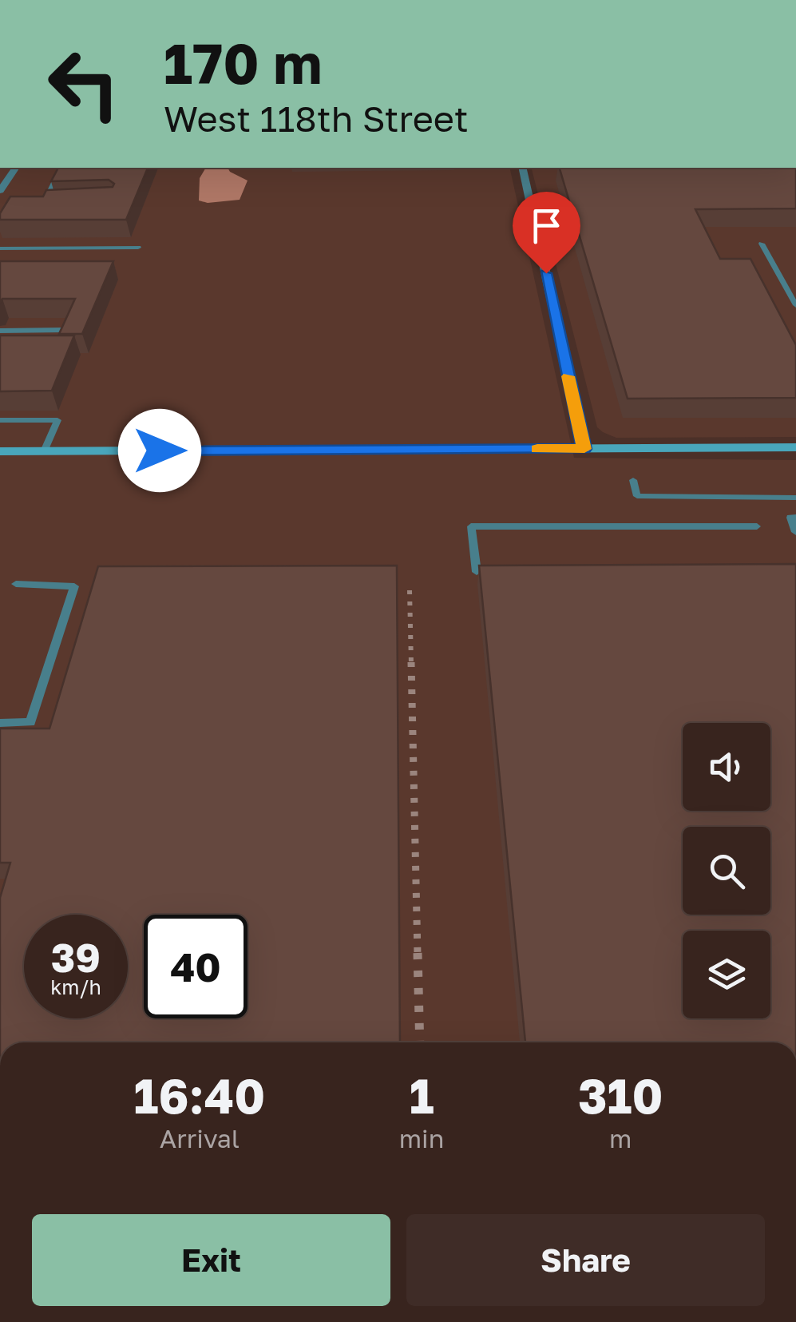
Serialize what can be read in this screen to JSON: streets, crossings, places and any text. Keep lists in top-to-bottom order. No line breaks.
{"page":{"turn":["170 m","West 118th Street"],"speed":"39 km/h","limit":"40","eta":["16:40","Arrival","1","min","310","m"],"buttons":["Exit","Share"]}}
